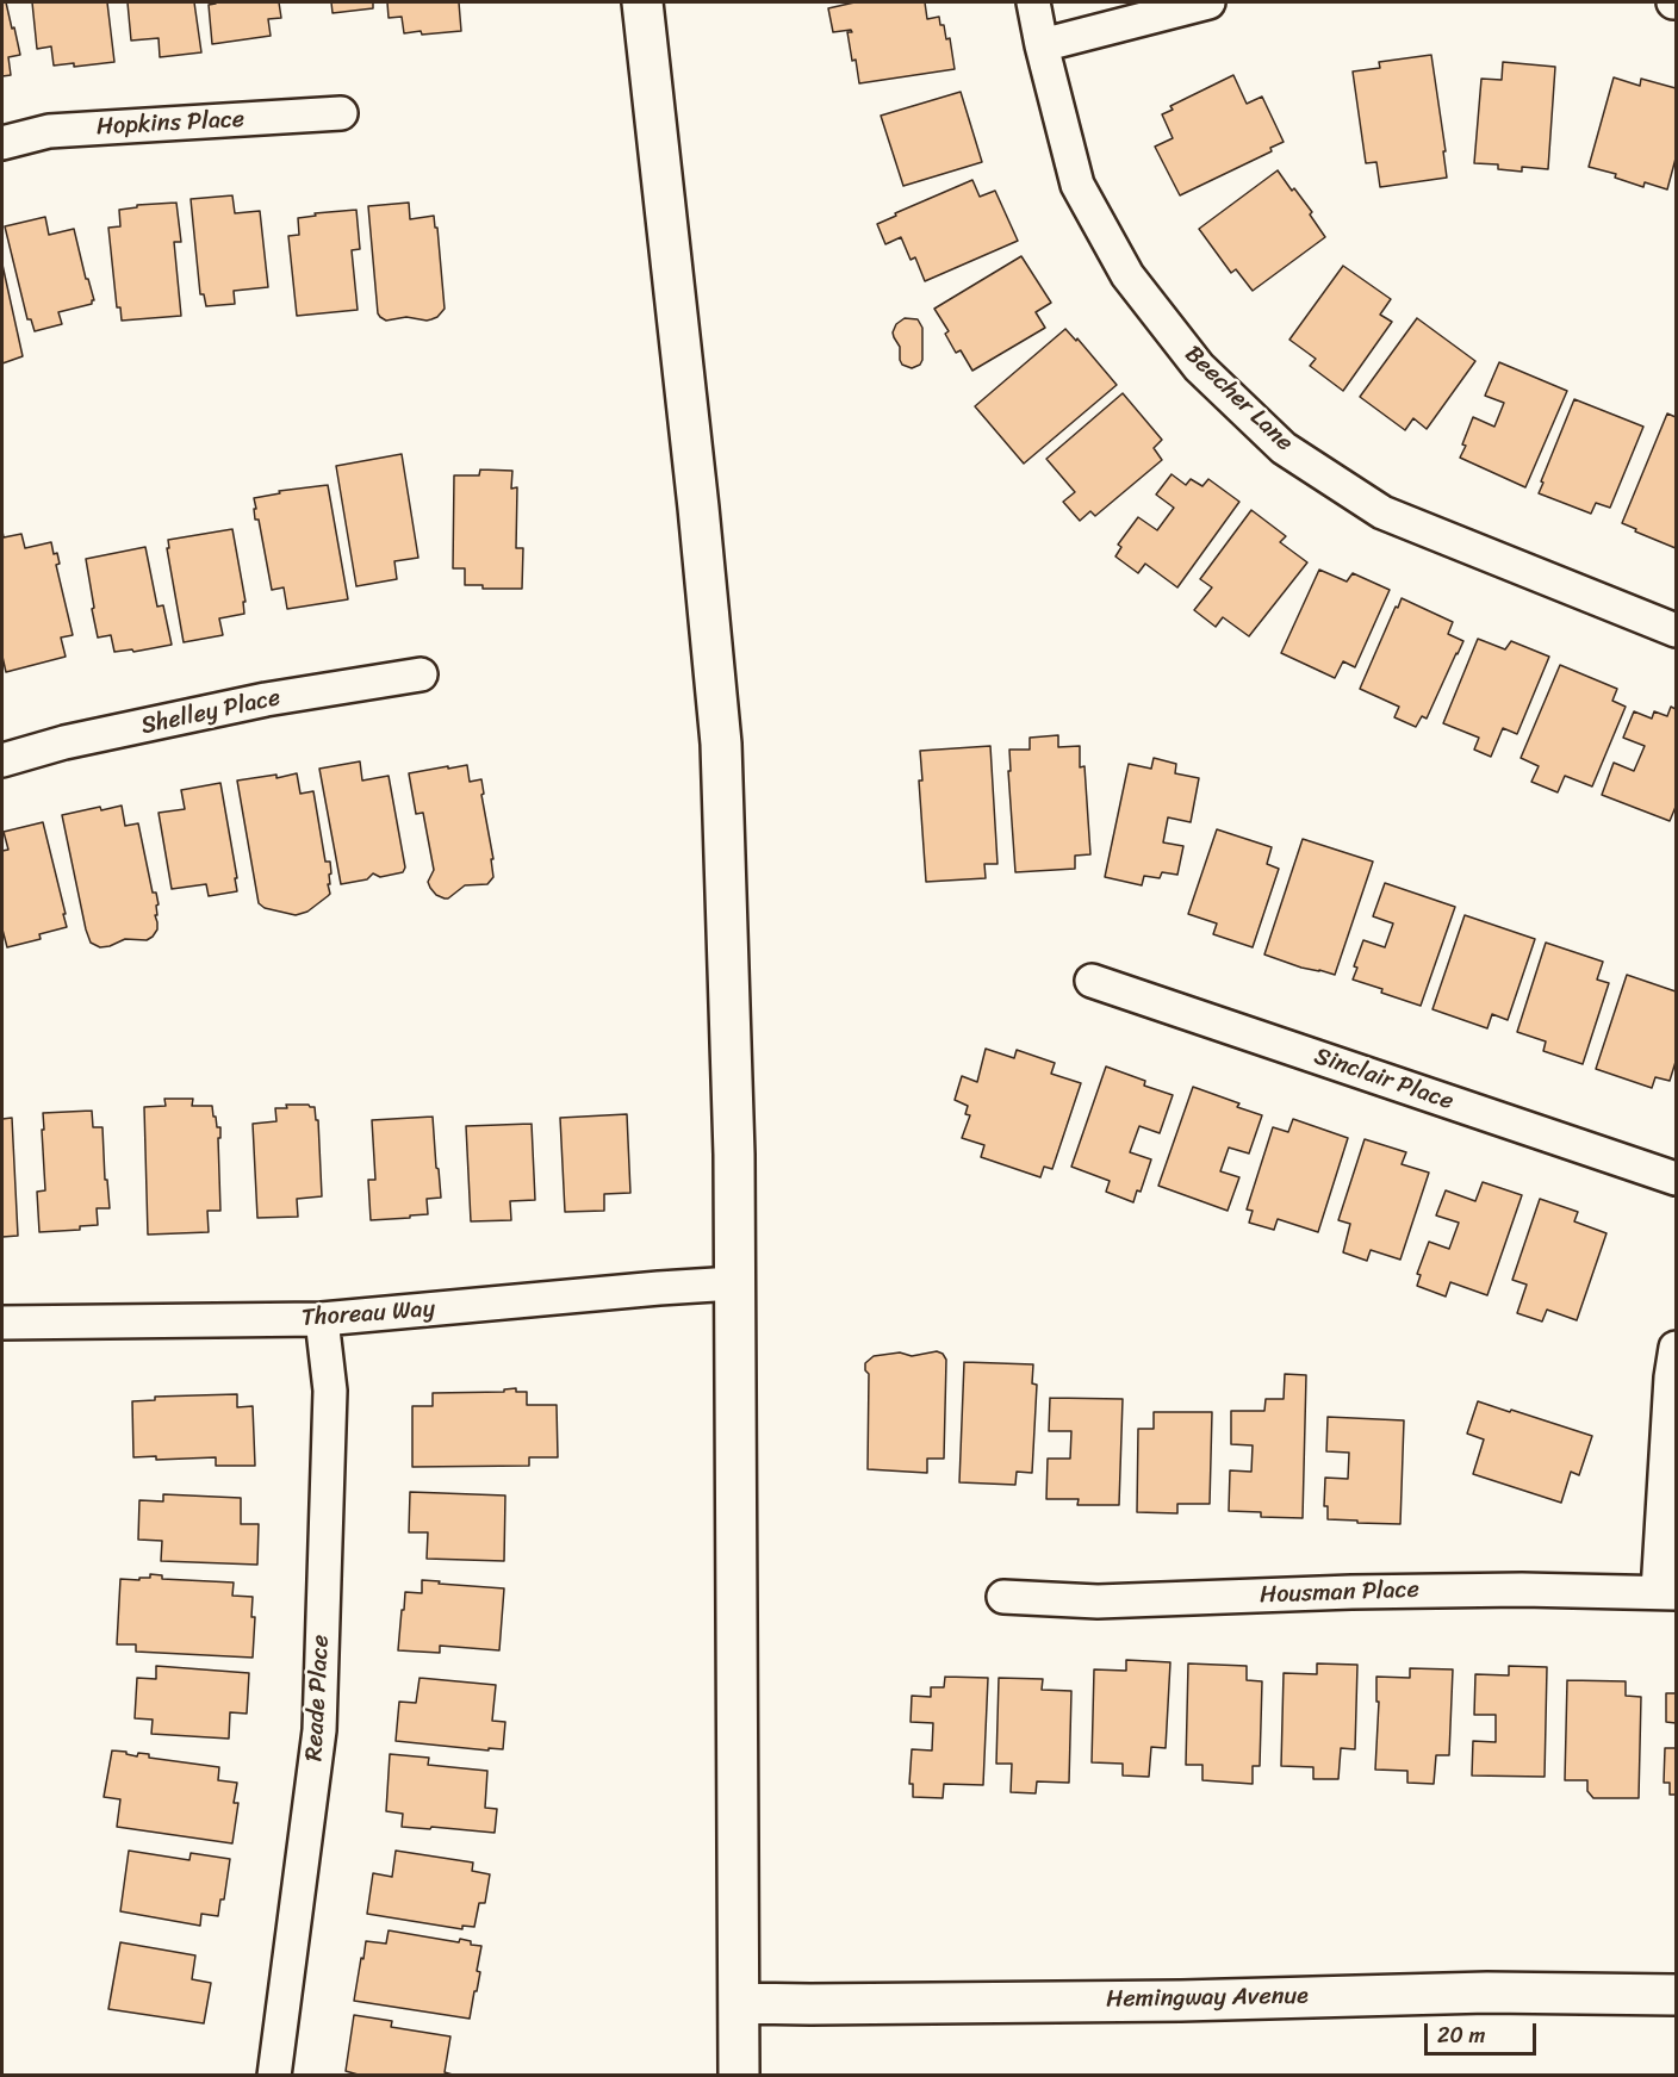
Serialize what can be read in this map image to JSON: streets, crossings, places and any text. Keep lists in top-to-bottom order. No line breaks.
{"streets":{"main road":["Hemingway Avenue"],"street":["Hopkins Place","Beecher Lane","Shelley Place","Sinclair Place","Thoreau Way","Housman Place","Reade Place"]},"crossings":[["Thoreau Way","Reade Place"]],"scale_bar":"20 m"}
